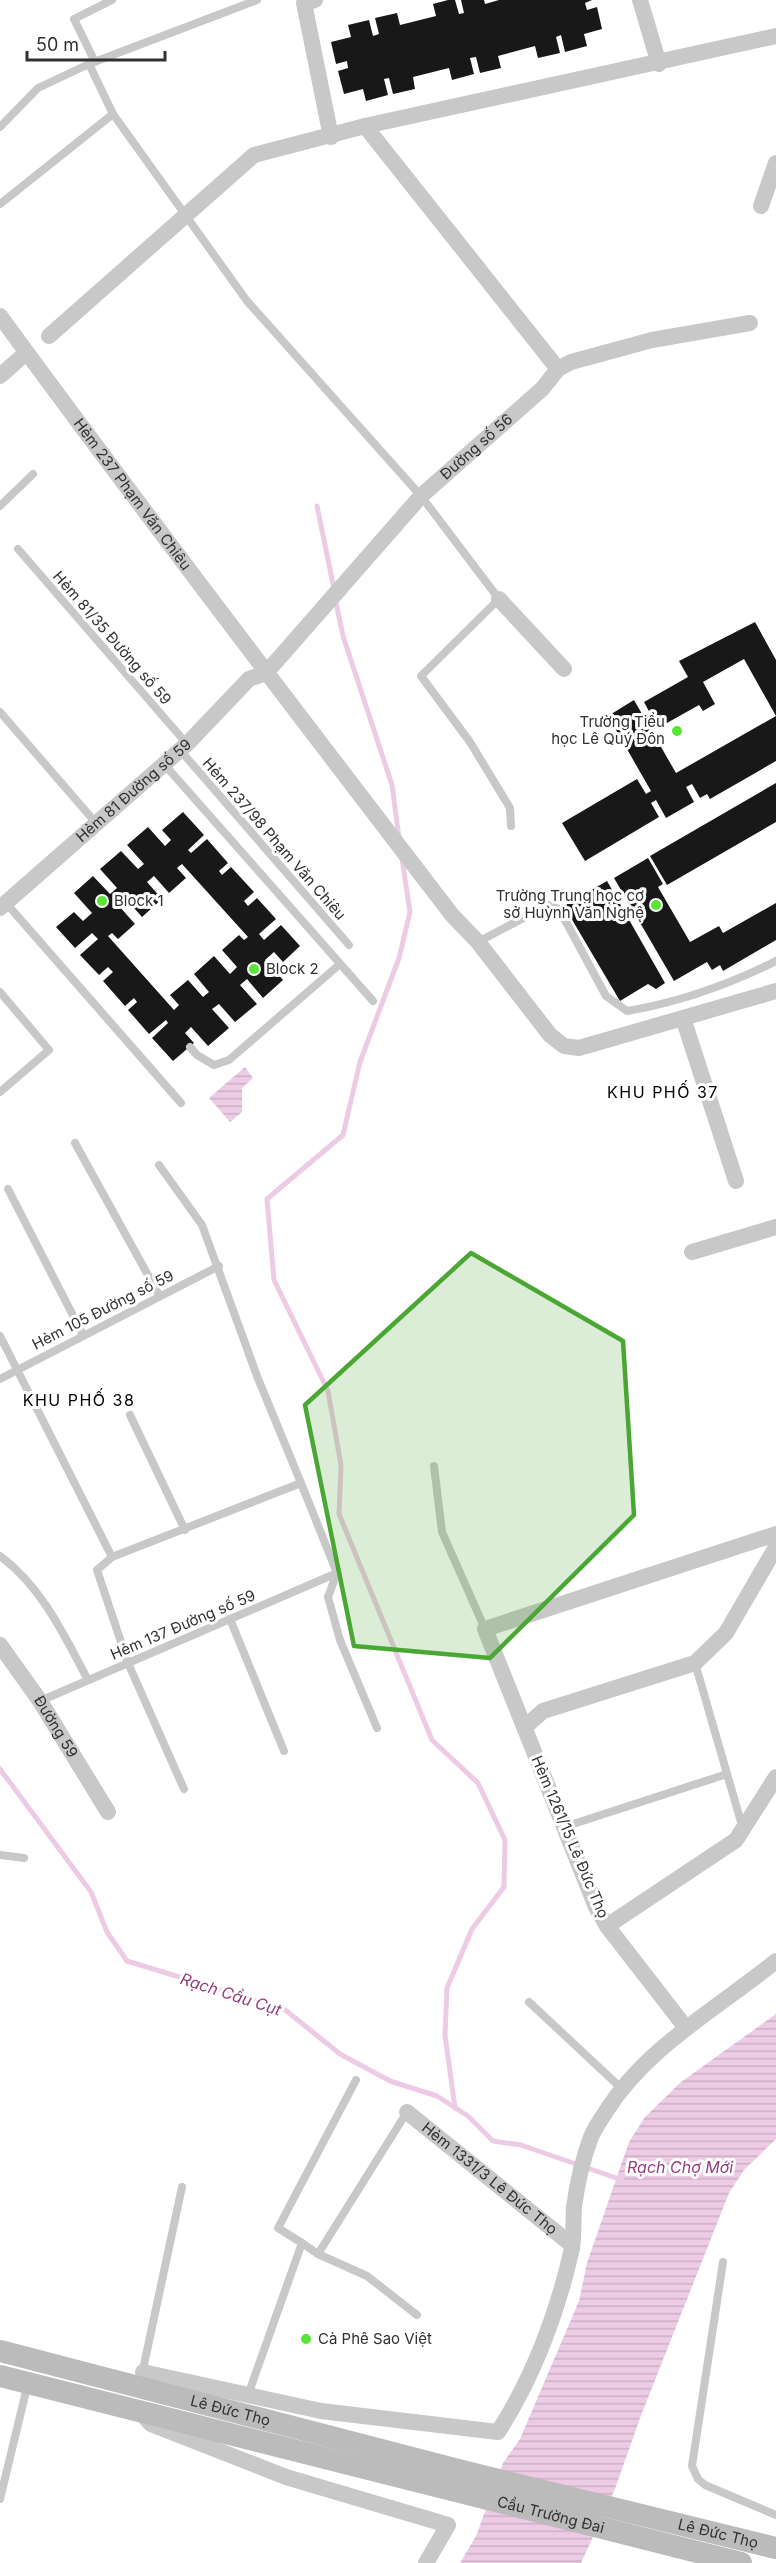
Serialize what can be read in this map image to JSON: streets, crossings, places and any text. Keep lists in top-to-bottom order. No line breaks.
{"streets":{"main road":["Lê Đức Thọ","Cầu Trường Đai"],"street":["Đường số 56","Hẻm 237 Phạm Văn Chiêu","Hẻm 81 Đường số 59","Đường 59","Hẻm 1261/15 Lê Đức Thọ","Hẻm 1331/3 Lê Đức Thọ"],"lane":["Hẻm 81/35 Đường số 59","Hẻm 237/98 Phạm Văn Chiêu","Hẻm 105 Đường số 59","Hẻm 137 Đường số 59"]},"crossings":[["Đường số 56","Hẻm 237 Phạm Văn Chiêu"],["Đường số 56","Hẻm 81 Đường số 59"],["Hẻm 237 Phạm Văn Chiêu","Hẻm 81 Đường số 59"],["Hẻm 81/35 Đường số 59","Hẻm 81 Đường số 59"],["Hẻm 81/35 Đường số 59","Hẻm 237/98 Phạm Văn Chiêu"],["Hẻm 81 Đường số 59","Hẻm 237/98 Phạm Văn Chiêu"],["Hẻm 137 Đường số 59","Đường 59"],["Hẻm 1331/3 Lê Đức Thọ","Lê Đức Thọ"],["Lê Đức Thọ","Cầu Trường Đai"]],"districts":["KHU PHỐ 37","KHU PHỐ 38"],"water":["Rạch Cầu Cụt","Rạch Chợ Mới"],"places":["Trường Tiểu học Lê Quý Đôn","Block 1","Trường Trung học cơ sở Huỳnh Văn Nghệ","Block 2","Cà Phê Sao Việt"],"scale_bar":"50 m"}
